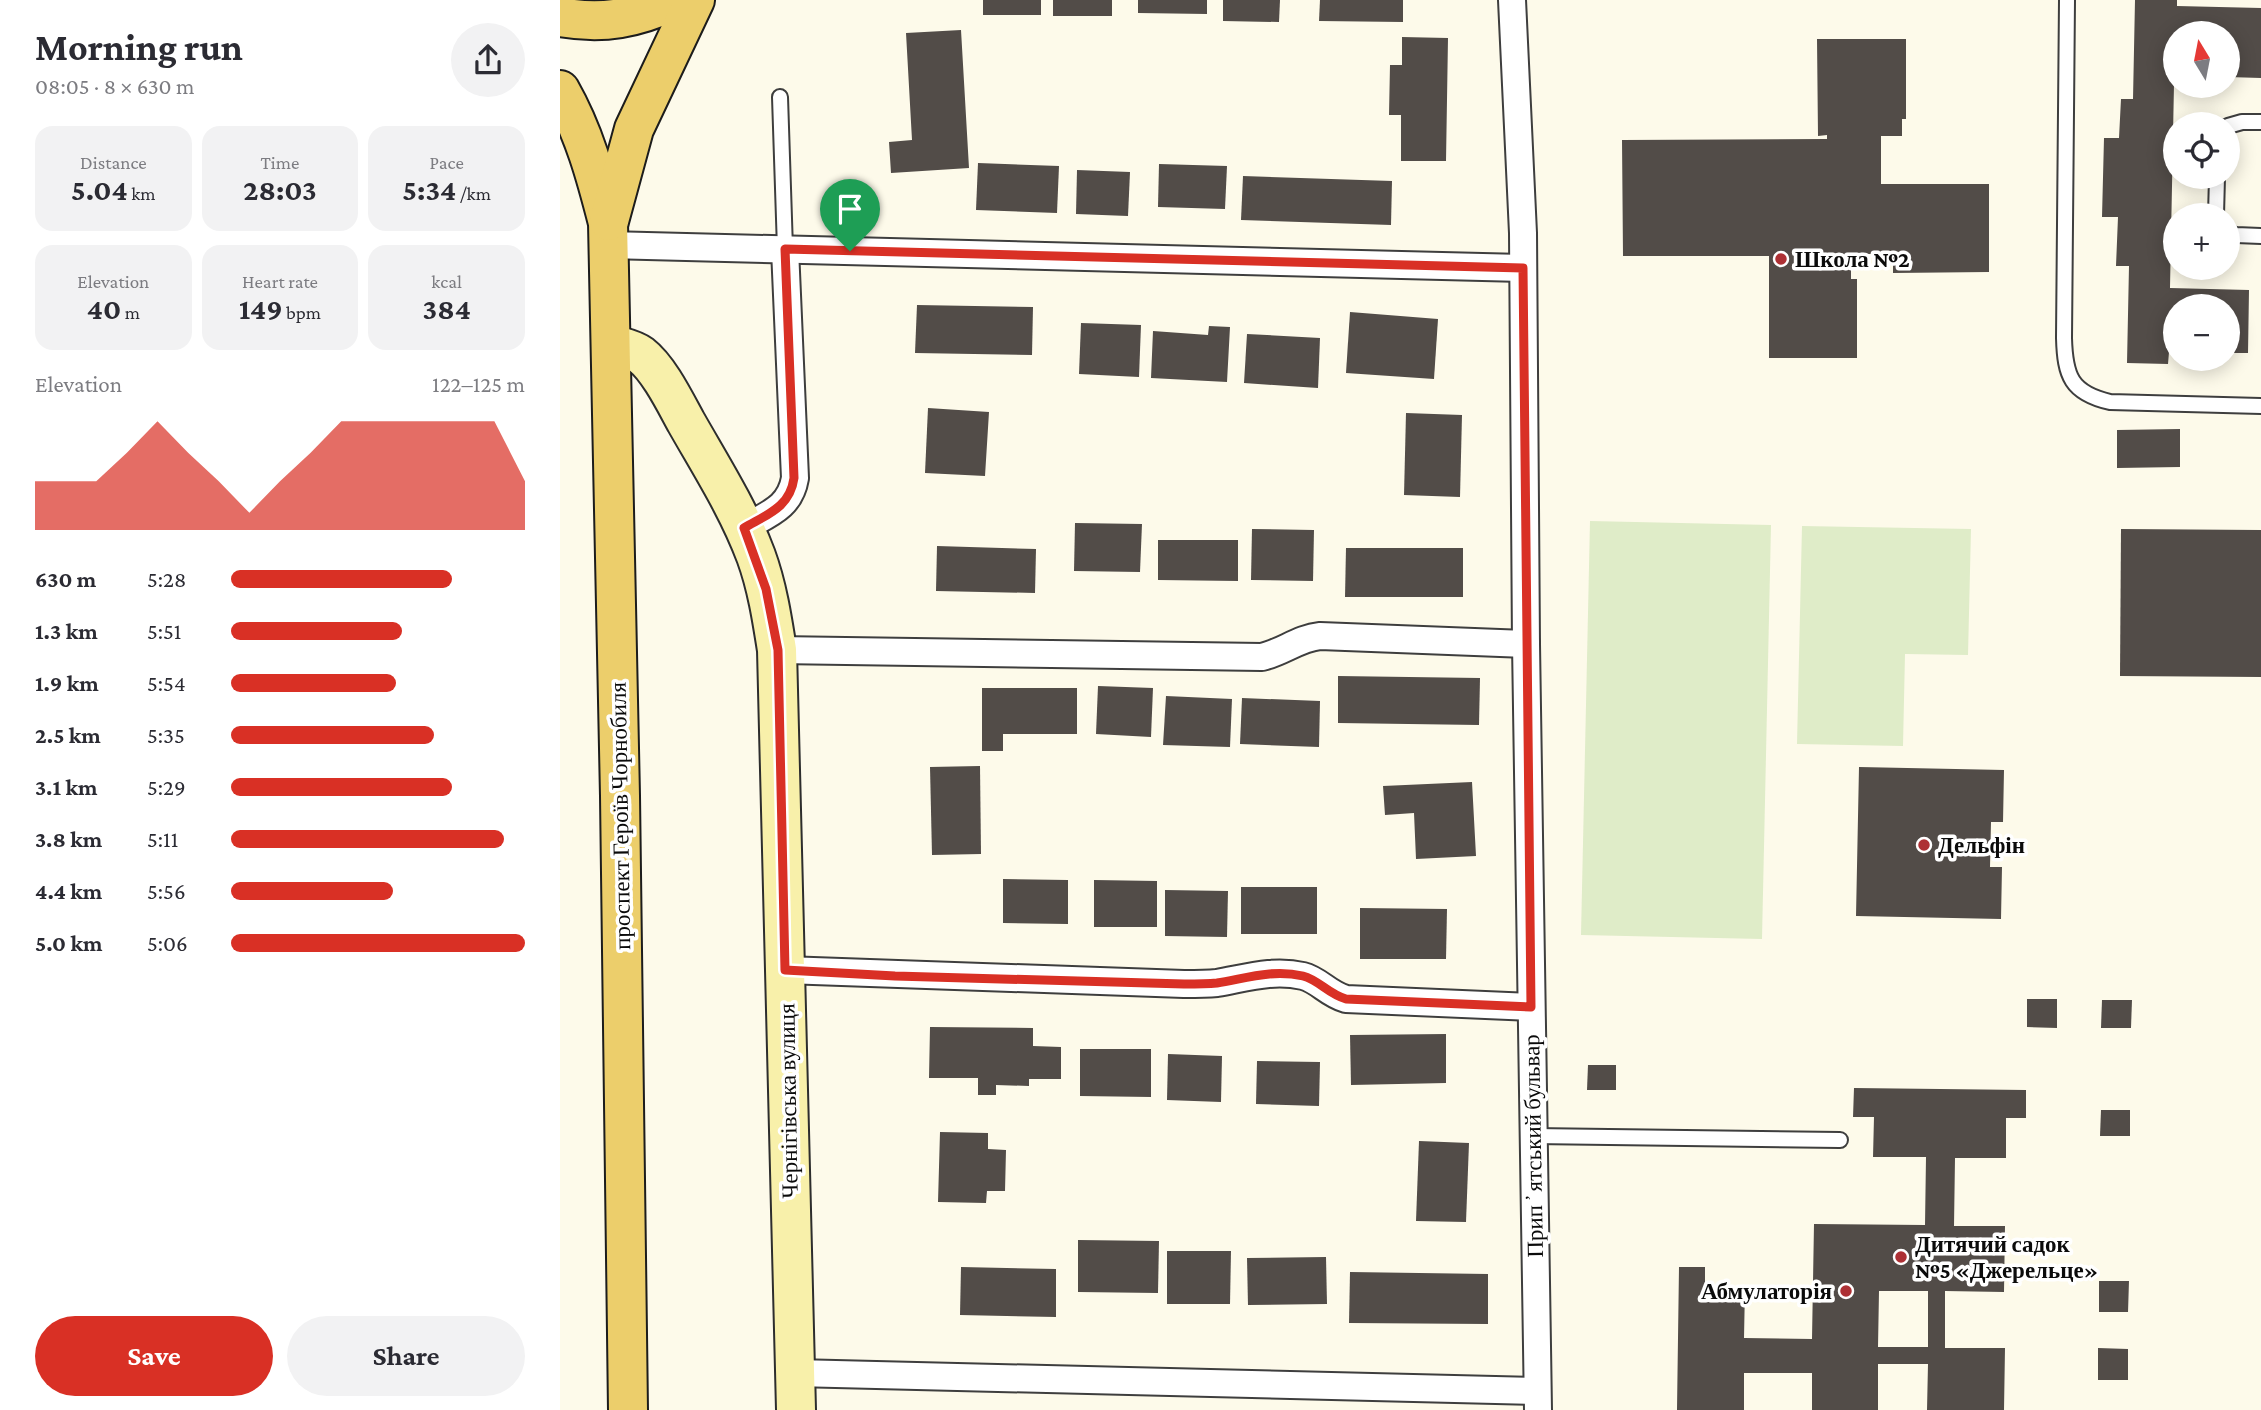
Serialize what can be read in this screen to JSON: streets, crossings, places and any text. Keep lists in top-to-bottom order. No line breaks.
{"streets":{"main road":["проспект Героїв Чорнобиля"],"street":["Чернігівська вулиця","Припʼятський бульвар"]},"crossings":[["проспект Героїв Чорнобиля","Чернігівська вулиця"]],"places":["Школа №2","Дельфін","Дитячий садок №5 «Джерельце»","Абмулаторія"],"north":"top","page":{"heading":["Morning run","08:05 · 8 × 630 m"],"map_buttons":["+","−"],"stats":[["Distance","5.04 km"],["Time","28:03"],["Pace","5:34 /km"],["Elevation","40 m"],["Heart rate","149 bpm"],["kcal","384"]],"chart":["Elevation","122–125 m"],"list":[{"name":"630 m","note":"5:28"},{"name":"1.3 km","note":"5:51"},{"name":"1.9 km","note":"5:54"},{"name":"2.5 km","note":"5:35"},{"name":"3.1 km","note":"5:29"},{"name":"3.8 km","note":"5:11"},{"name":"4.4 km","note":"5:56"},{"name":"5.0 km","note":"5:06"}],"buttons":["Save","Share"]}}
